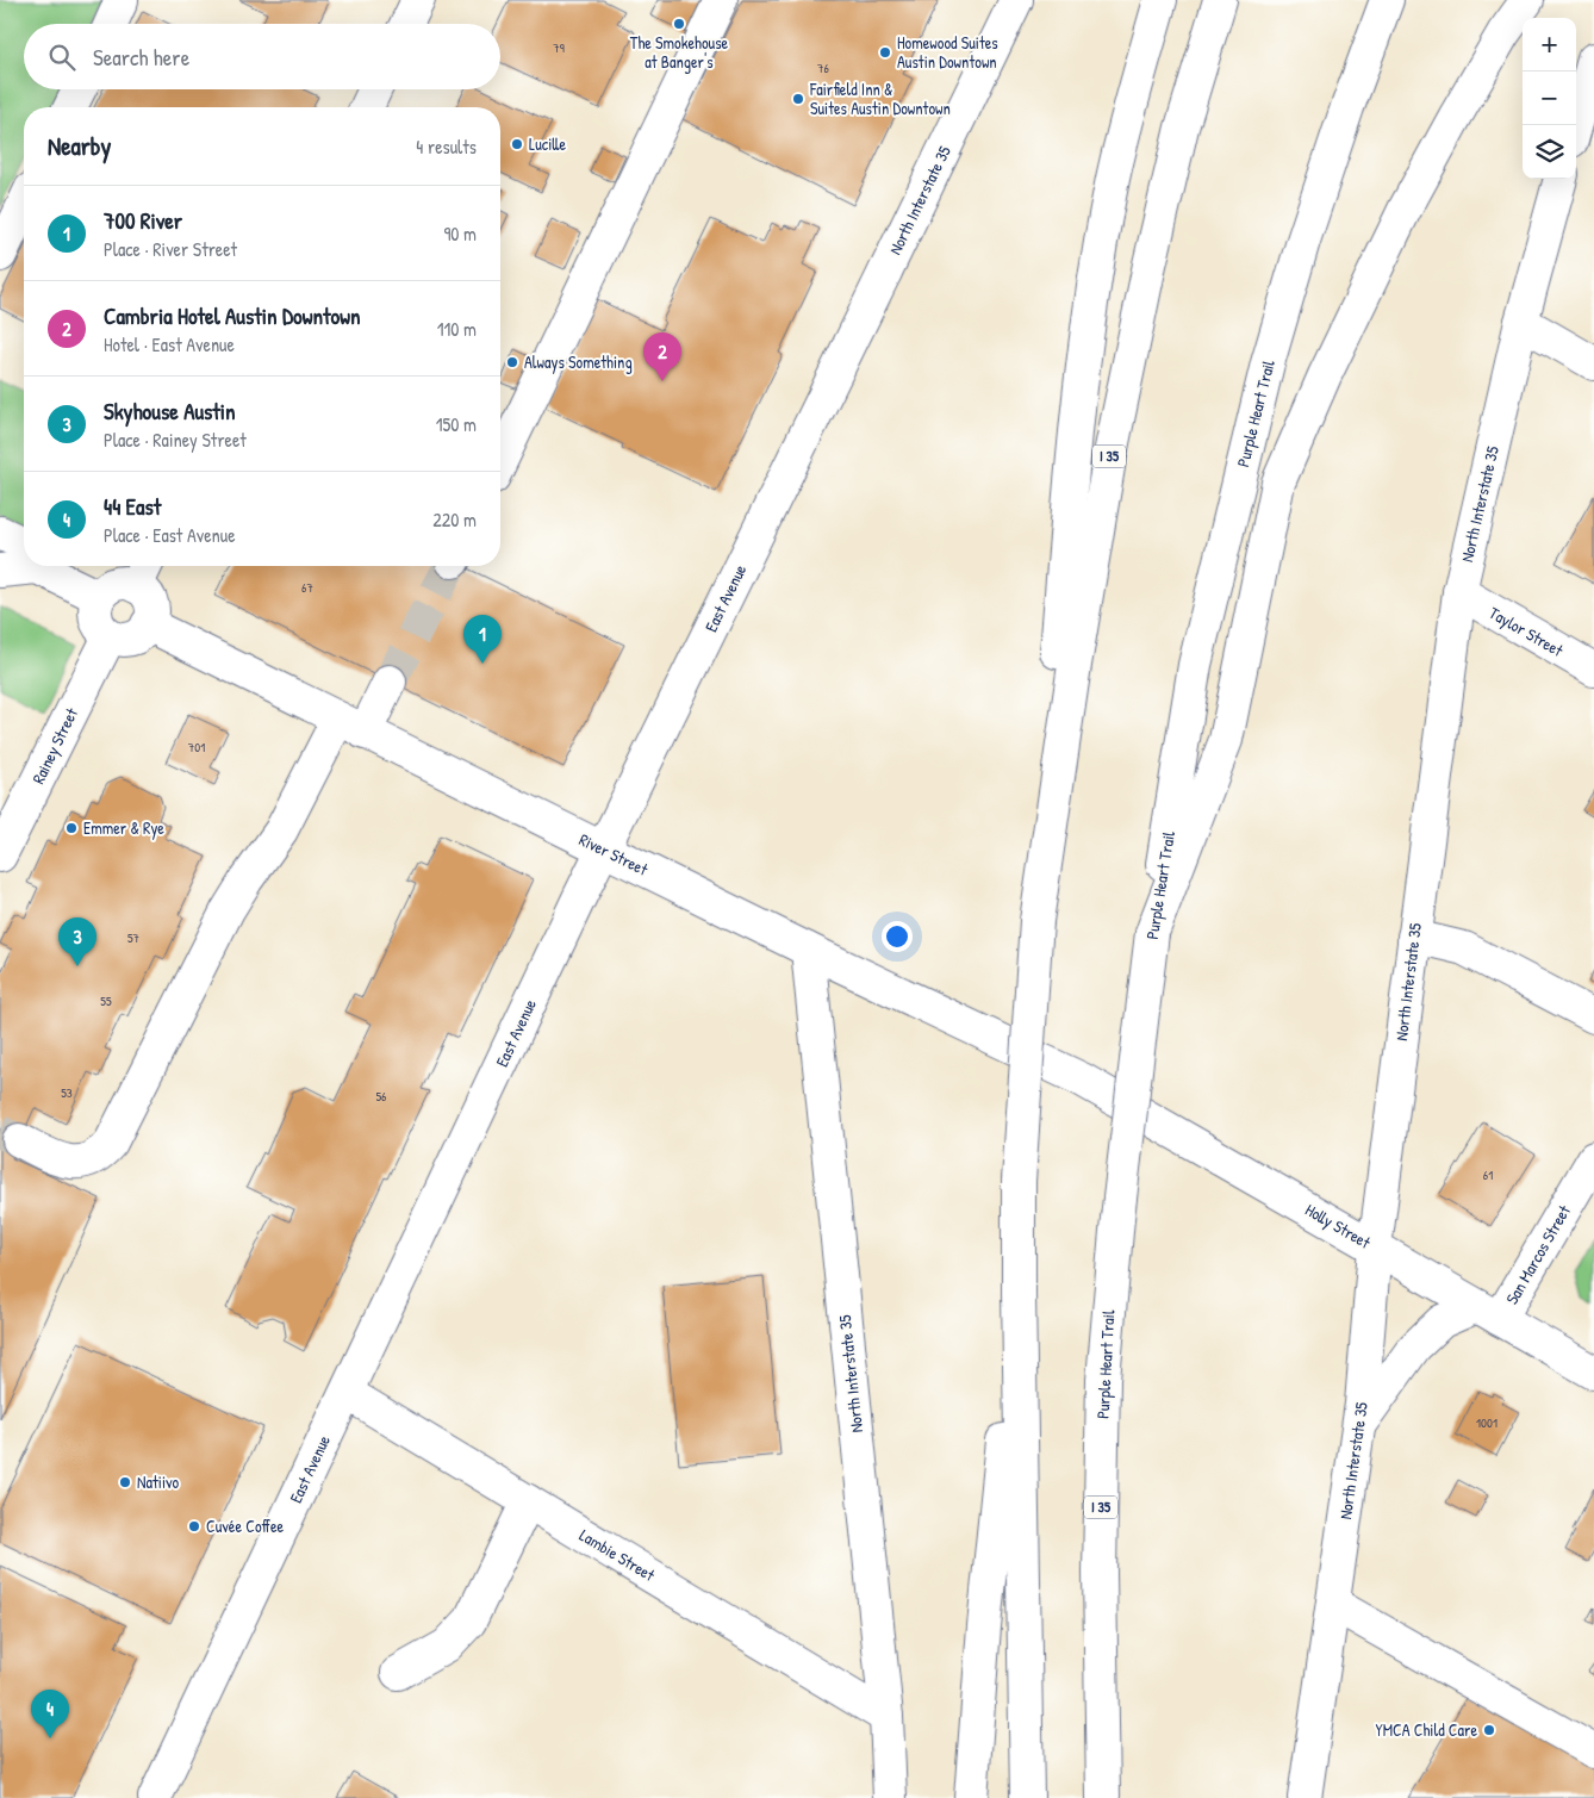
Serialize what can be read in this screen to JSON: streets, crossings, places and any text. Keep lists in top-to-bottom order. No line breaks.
{"streets":{"main road":["North Interstate 35","Purple Heart Trail","I 35","East Avenue","Taylor Street","Rainey Street","River Street","Holly Street","San Marcos Street","Lambie Street"]},"crossings":[["North Interstate 35","East Avenue"],["North Interstate 35","Taylor Street"],["North Interstate 35","River Street"],["North Interstate 35","Holly Street"],["North Interstate 35","Lambie Street"],["East Avenue","River Street"],["East Avenue","Lambie Street"],["River Street","Holly Street"],["Holly Street","San Marcos Street"]],"places":["The Smokehouse at Banger's","Homewood Suites Austin Downtown","Fairfield Inn & Suites Austin Downtown","Lucille","Always Something","Emmer & Rye","Natiivo","Cuvée Coffee","YMCA Child Care"],"house_numbers":["79","76","67","701","57","55","53","56","61","1001"],"page":{"map_buttons":["+","−"],"search":"Search here","heading":["Nearby","4 results"],"list":[{"mark":"1","name":"700 River","note":"Place · River Street","value":"90 m"},{"mark":"2","name":"Cambria Hotel Austin Downtown","note":"Hotel · East Avenue","value":"110 m"},{"mark":"3","name":"Skyhouse Austin","note":"Place · Rainey Street","value":"150 m"},{"mark":"4","name":"44 East","note":"Place · East Avenue","value":"220 m"}],"pins":["2","1","3","4"]}}
